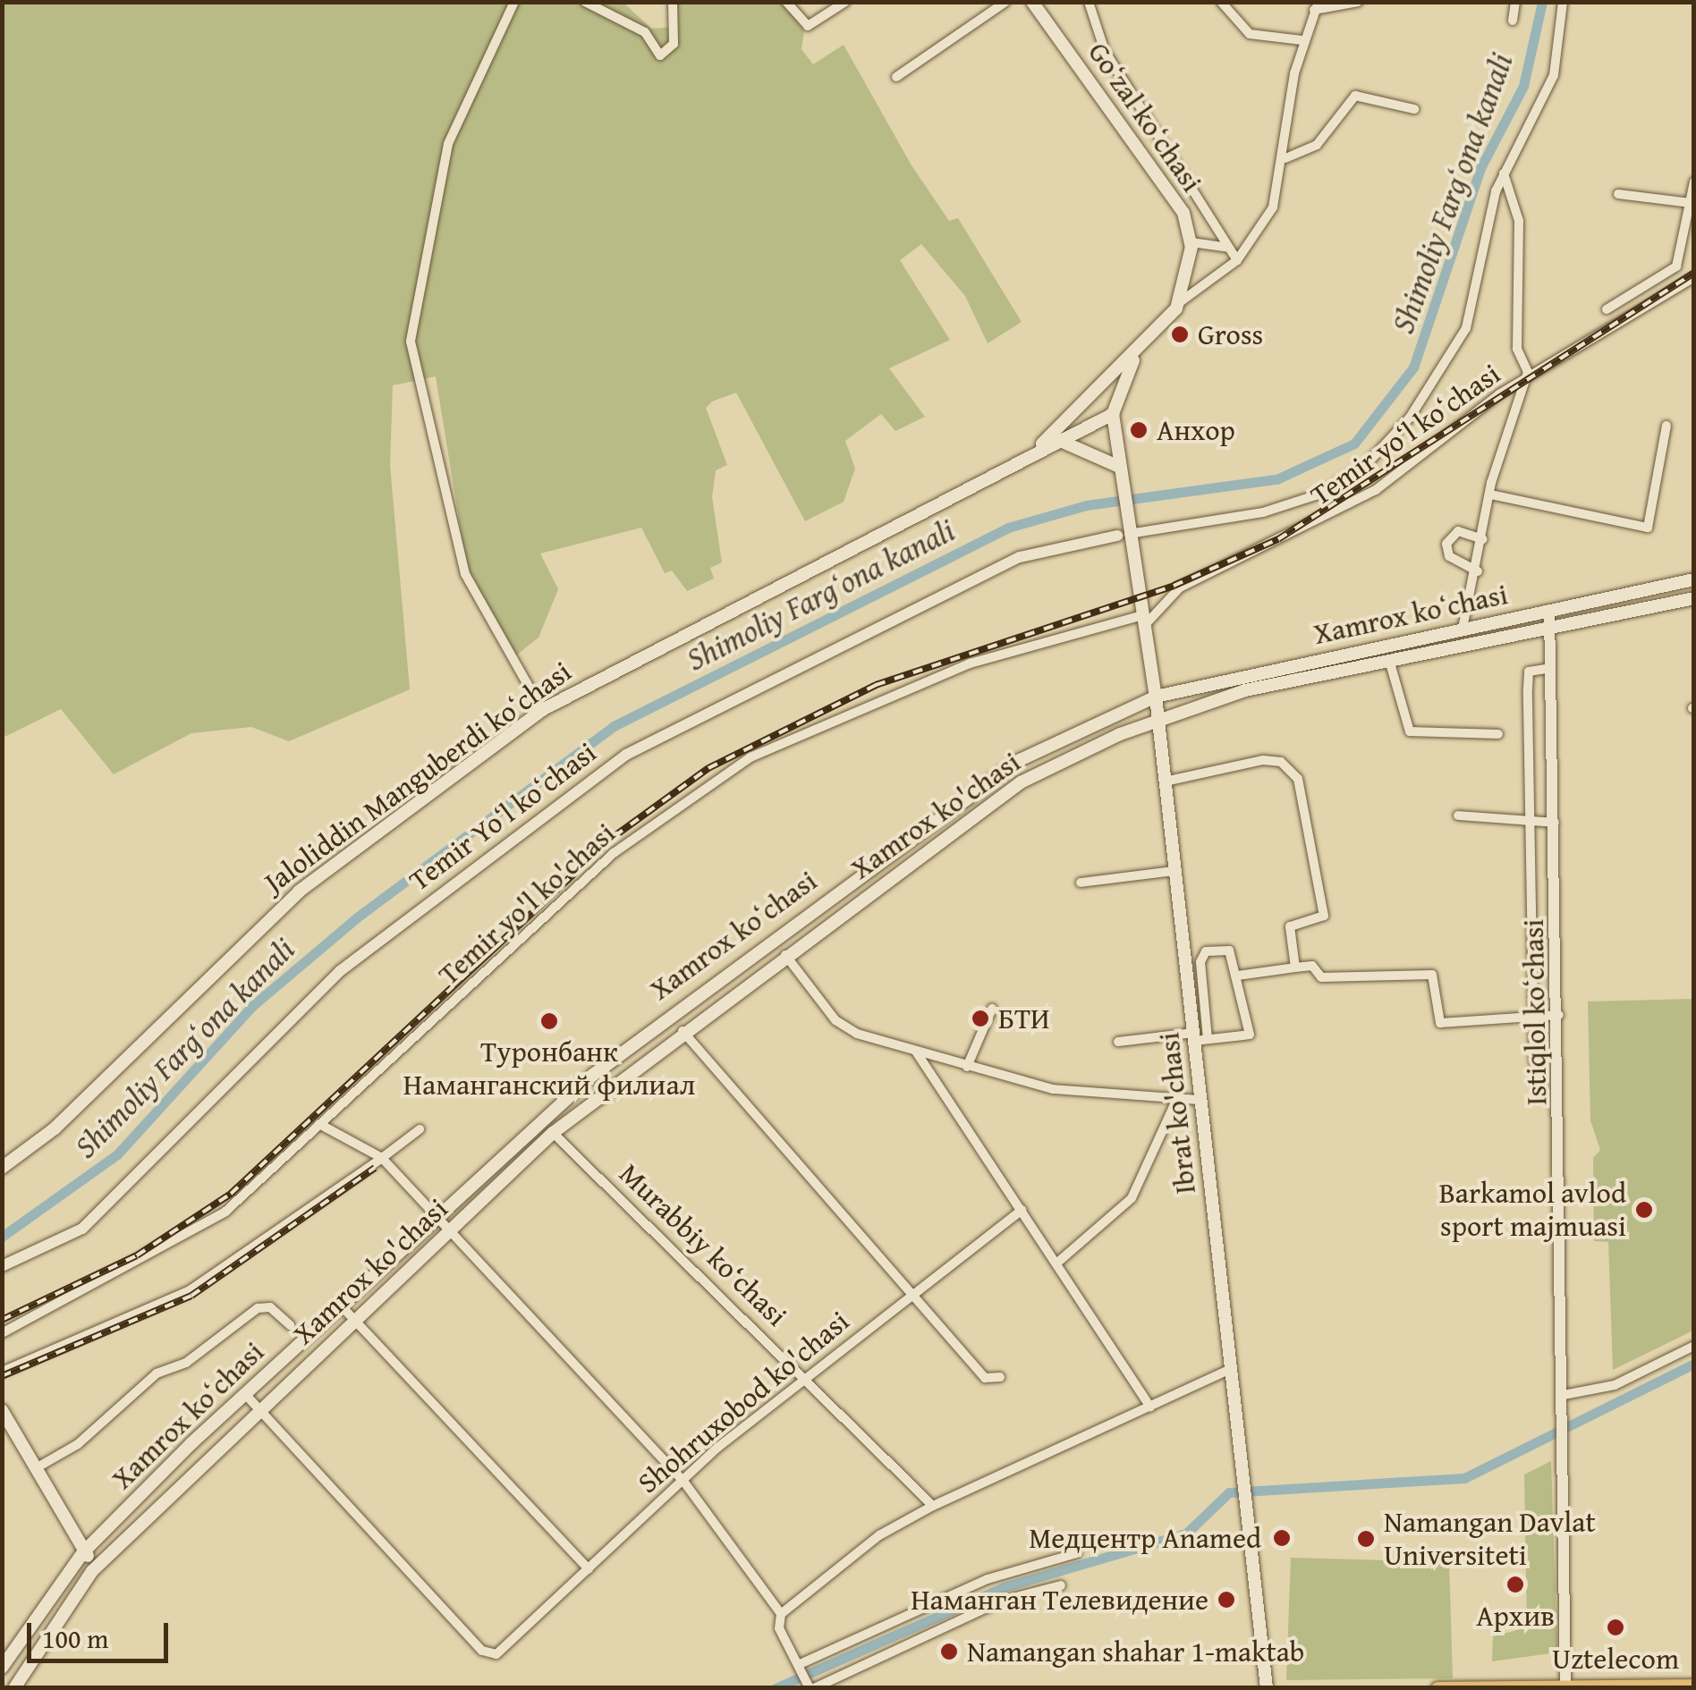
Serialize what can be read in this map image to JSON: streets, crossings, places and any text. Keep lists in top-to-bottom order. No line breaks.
{"streets":{"main road":["Goʻzal koʻchasi","Xamrox koʻchasi","Jaloliddin Manguberdi koʻchasi","Xamrox ko'chasi","Ibrat ko'chasi"],"street":["Temir yoʻl koʻchasi","Temir Yoʻl koʻchasi","Temir yo'l ko'chasi","Istiqlol koʻchasi","Murabbiy ko‘chasi","Shohruxobod ko'chasi"]},"crossings":[["Temir yoʻl koʻchasi","Temir yo'l ko'chasi"],["Temir yoʻl koʻchasi","Ibrat ko'chasi"],["Xamrox koʻchasi","Istiqlol koʻchasi"],["Xamrox koʻchasi","Ibrat ko'chasi"],["Jaloliddin Manguberdi koʻchasi","Ibrat ko'chasi"],["Xamrox ko'chasi","Istiqlol koʻchasi"],["Xamrox ko'chasi","Ibrat ko'chasi"],["Xamrox ko'chasi","Murabbiy ko‘chasi"],["Xamrox ko'chasi","Shohruxobod ko'chasi"],["Temir Yoʻl koʻchasi","Ibrat ko'chasi"],["Temir yo'l ko'chasi","Ibrat ko'chasi"],["Murabbiy ko‘chasi","Shohruxobod ko'chasi"]],"water":["Shimoliy Fargʻona kanali"],"places":["Gross","Анхор","БТИ","Туронбанк Наманганский филиал","Barkamol avlod sport majmuasi","Медцентр Anamed","Namangan Davlat Universiteti","Архив","Наманган Телевидение","Uztelecom","Namangan shahar 1-maktab"],"scale_bar":"100 m"}
